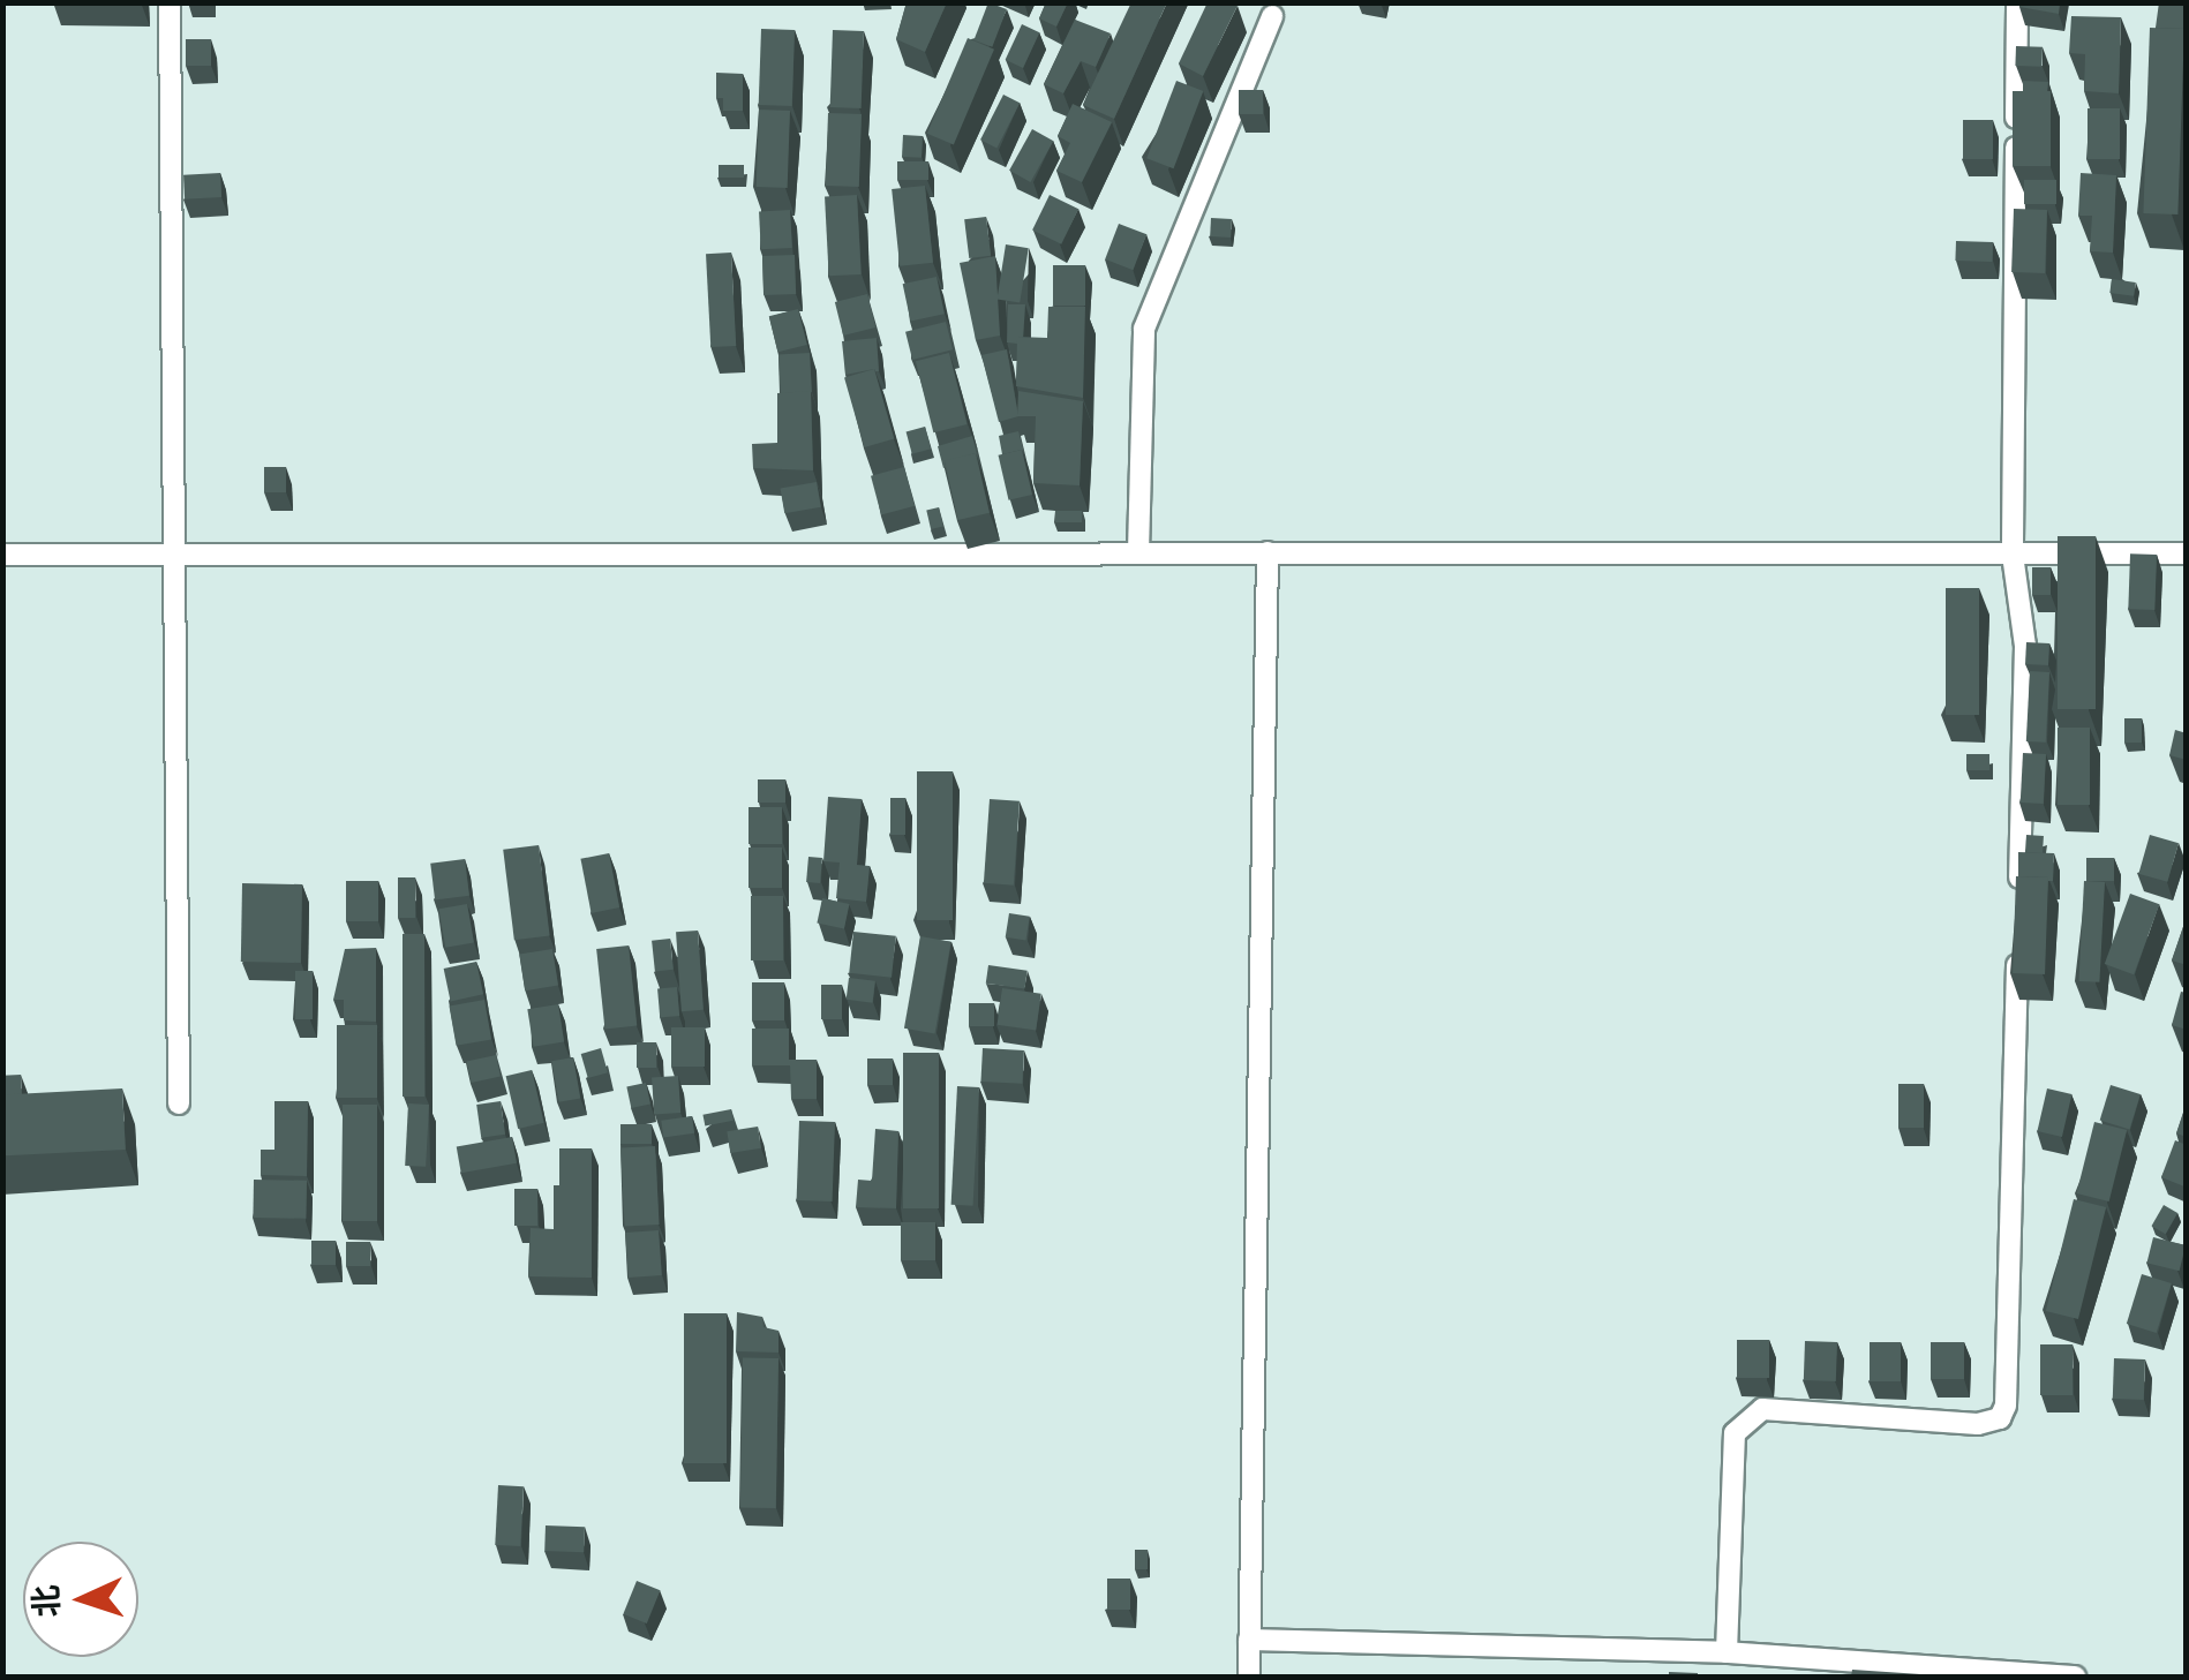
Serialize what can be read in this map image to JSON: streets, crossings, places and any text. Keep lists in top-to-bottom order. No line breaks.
{"north":"left"}
